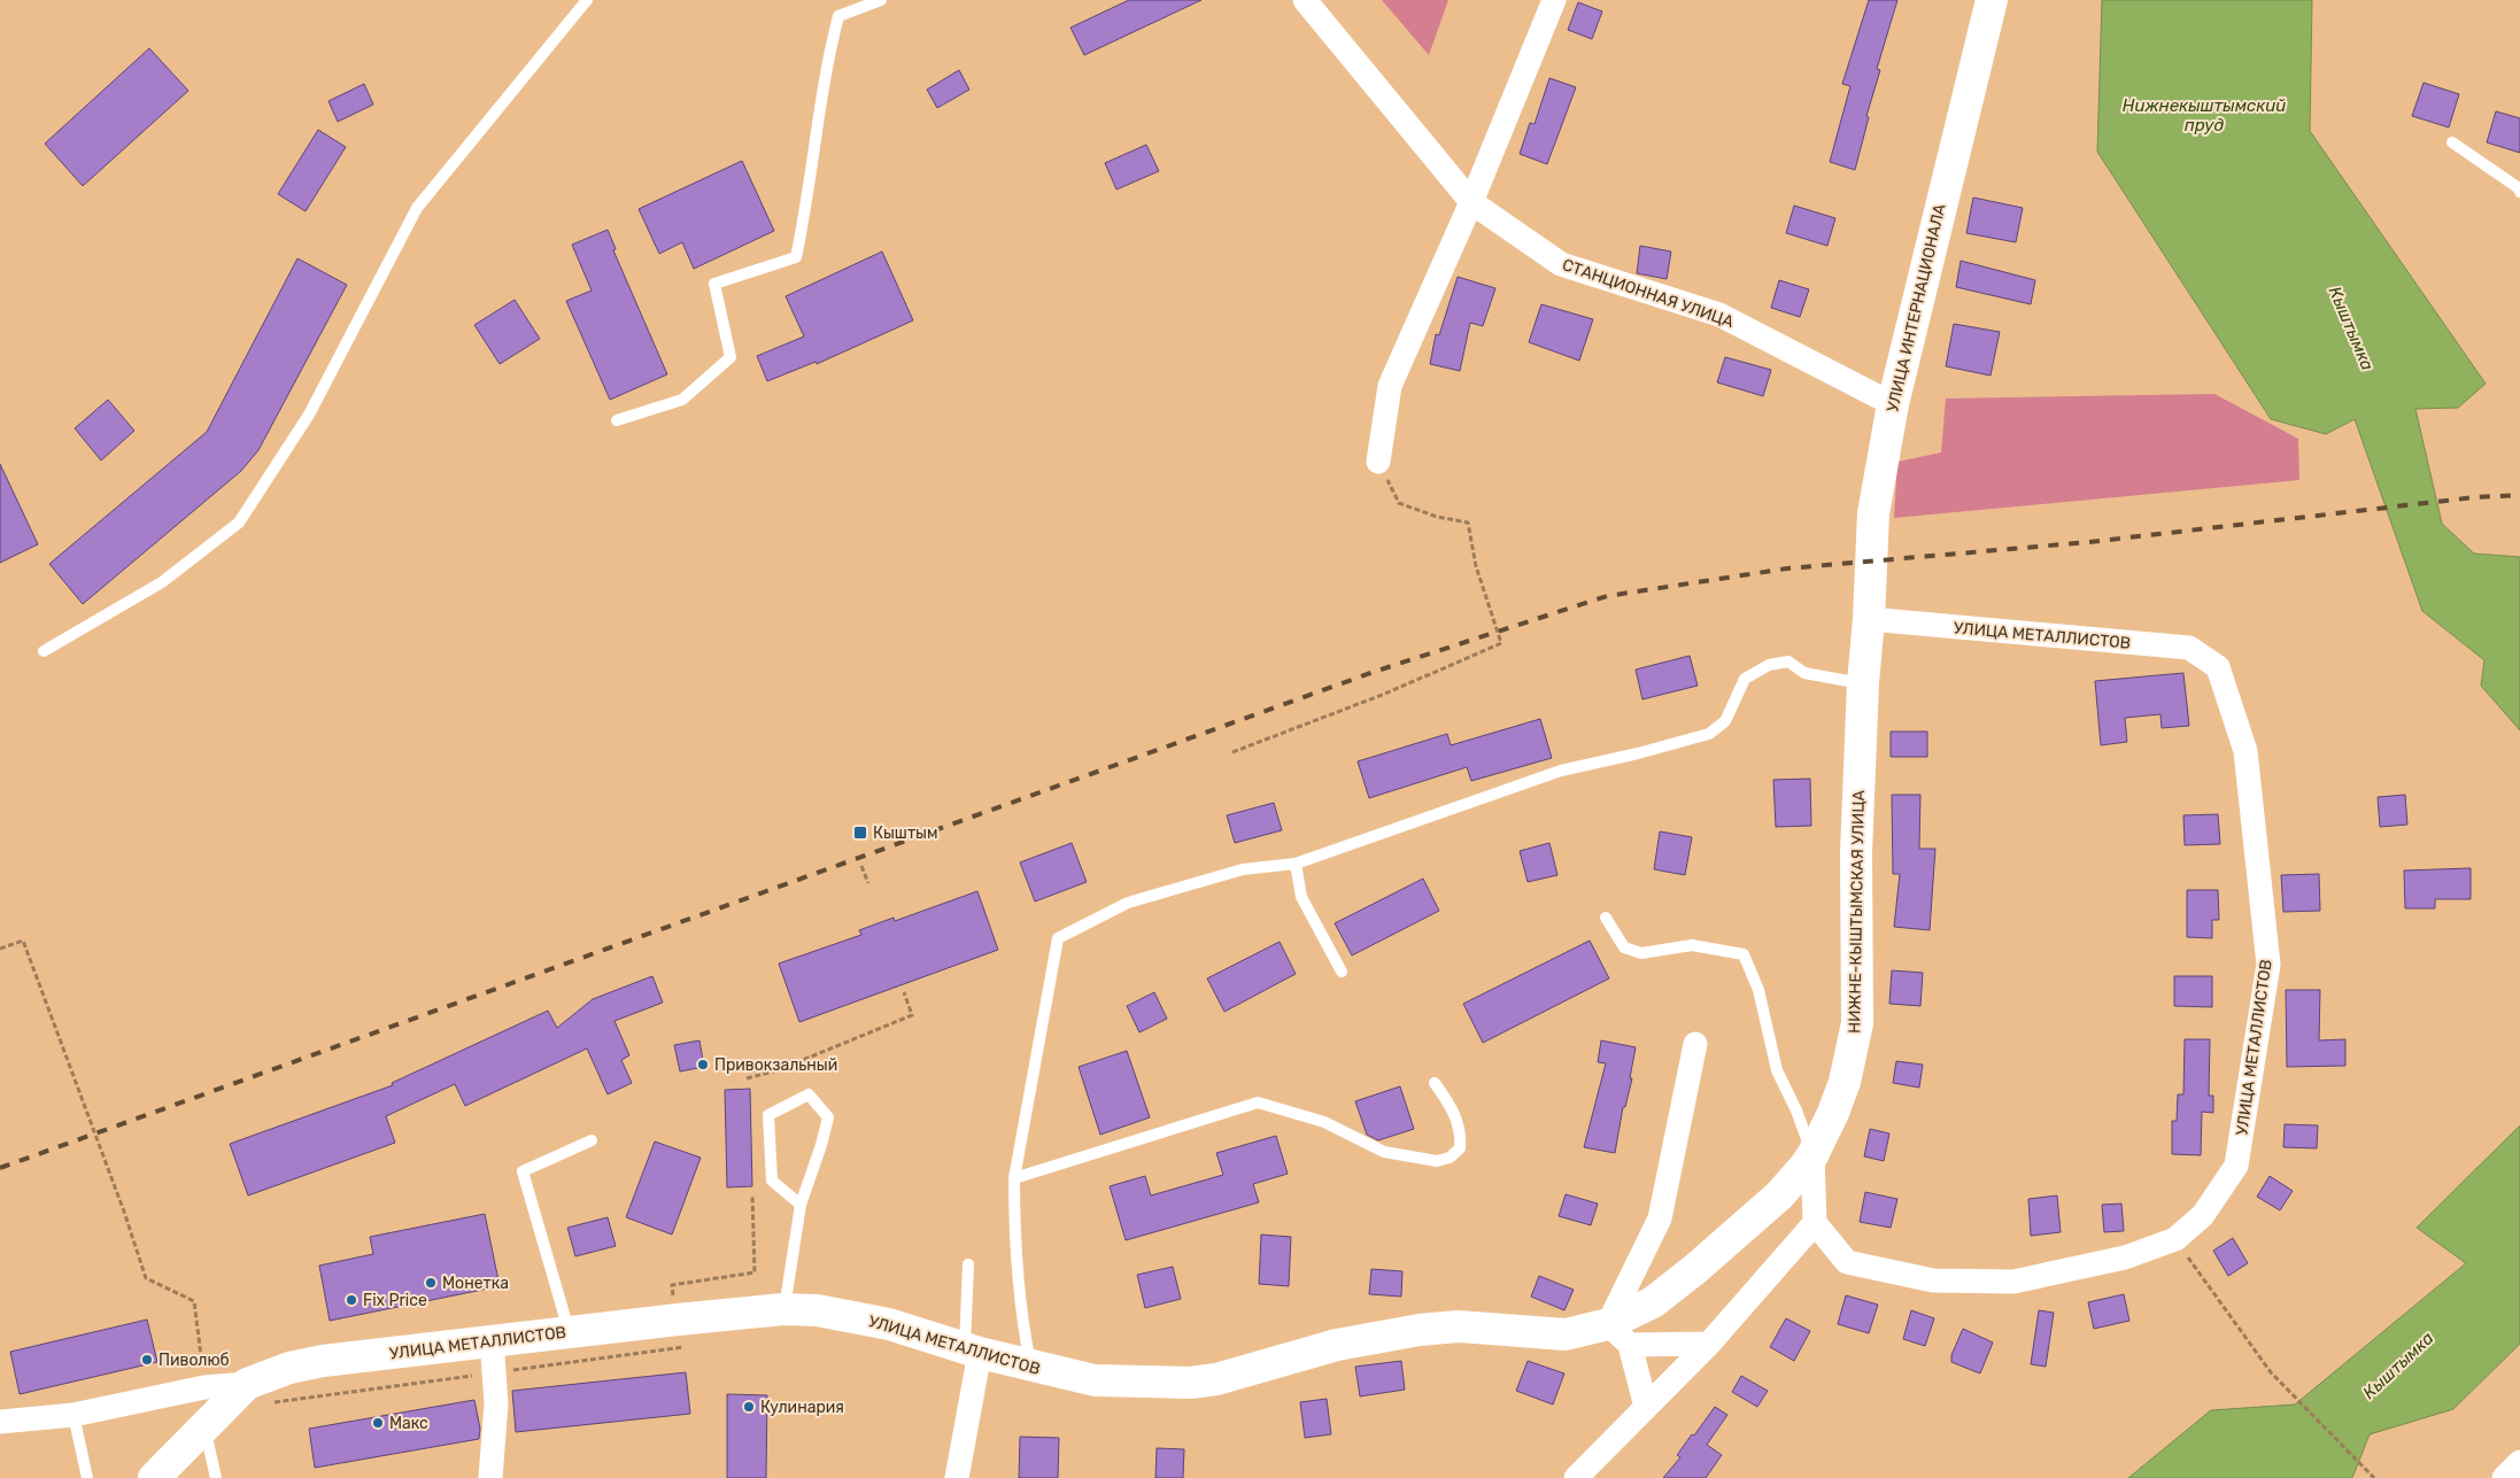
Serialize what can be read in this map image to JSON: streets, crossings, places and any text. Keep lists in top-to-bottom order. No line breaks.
{"streets":{"main road":["УЛИЦА ИНТЕРНАЦИОНАЛА","УЛИЦА МЕТАЛЛИСТОВ","НИЖНЕ-КЫШТЫМСКАЯ УЛИЦА"],"street":["СТАНЦИОННАЯ УЛИЦА"]},"crossings":[["СТАНЦИОННАЯ УЛИЦА","УЛИЦА ИНТЕРНАЦИОНАЛА"],["УЛИЦА ИНТЕРНАЦИОНАЛА","УЛИЦА МЕТАЛЛИСТОВ"],["УЛИЦА ИНТЕРНАЦИОНАЛА","НИЖНЕ-КЫШТЫМСКАЯ УЛИЦА"],["УЛИЦА МЕТАЛЛИСТОВ","НИЖНЕ-КЫШТЫМСКАЯ УЛИЦА"]],"water":["Нижнекыштымский пруд","Кыштымка"],"places":{"transit":["Кыштым"],"other":["Привокзальный","Монетка","Fix Price","Пиволюб","Кулинария","Макс"]}}
